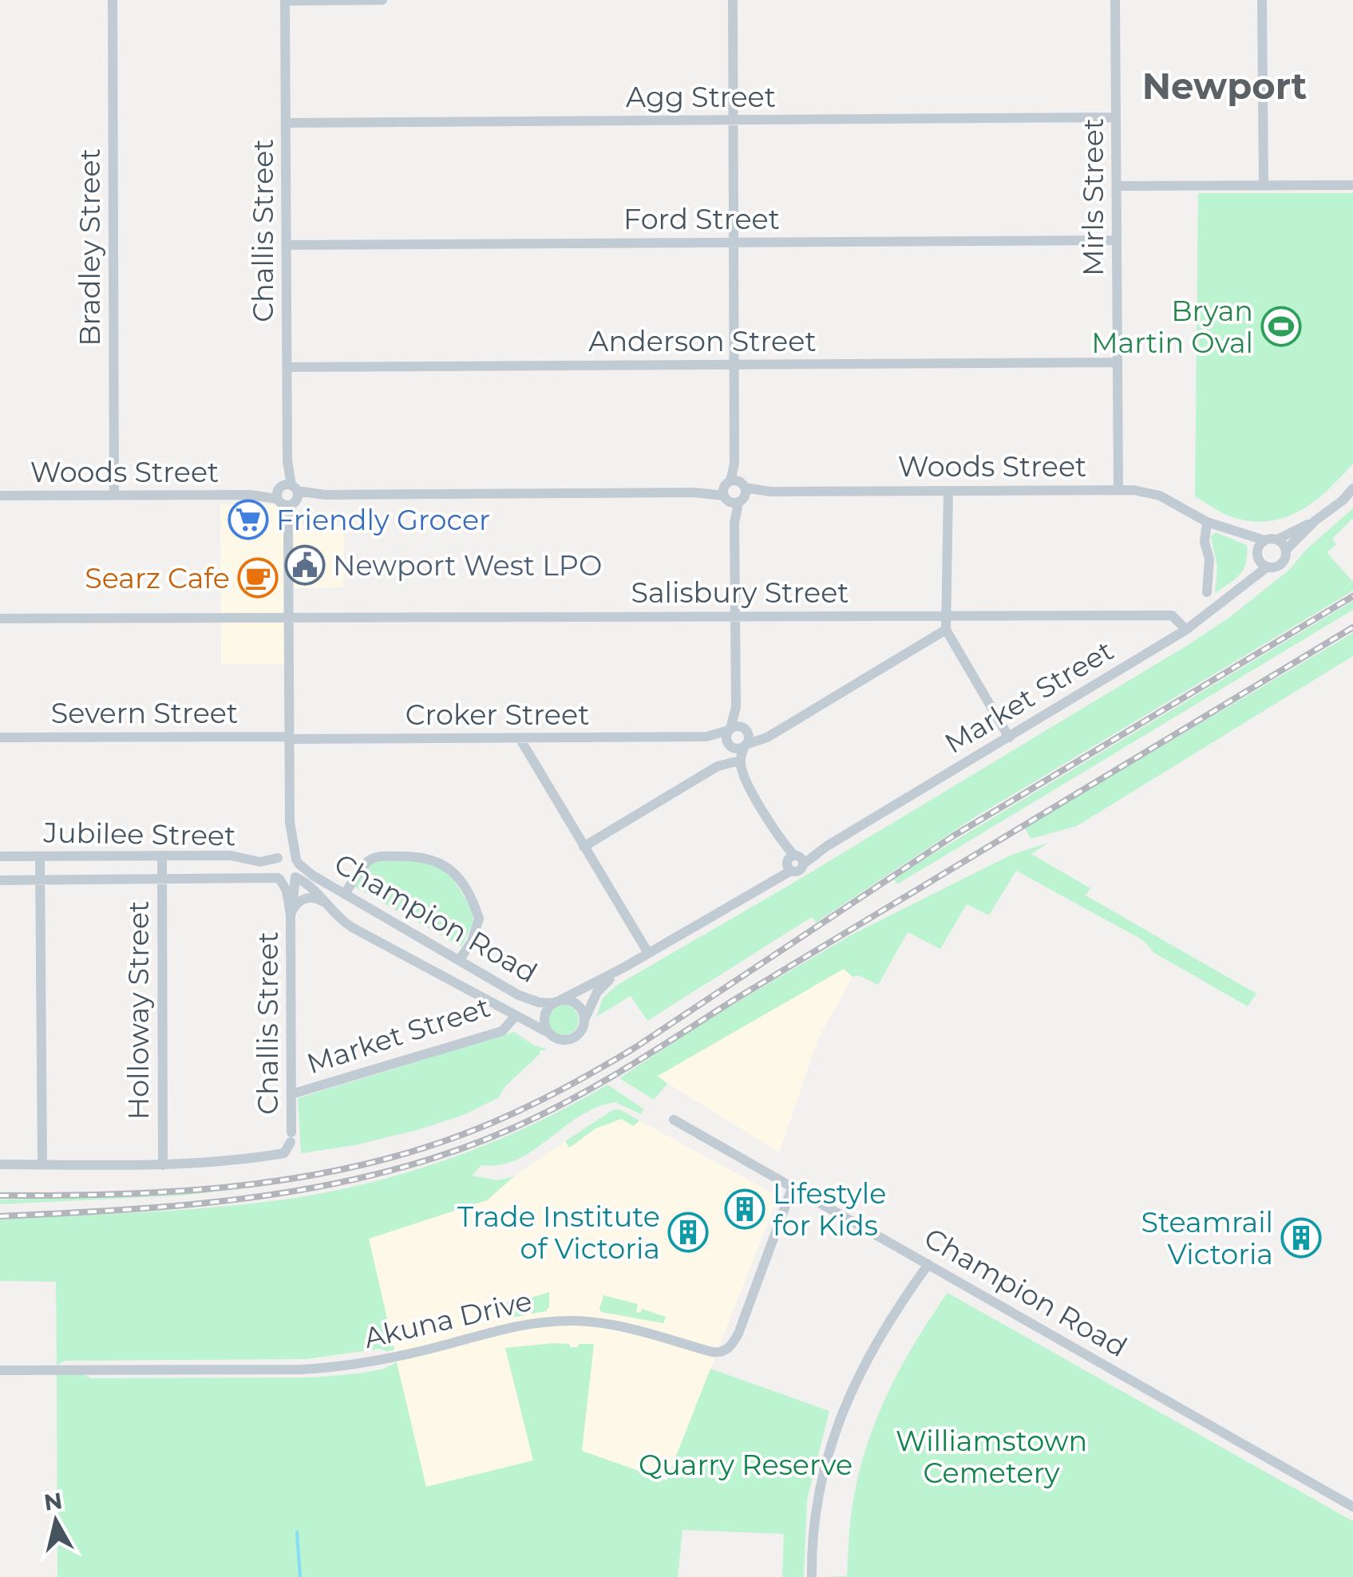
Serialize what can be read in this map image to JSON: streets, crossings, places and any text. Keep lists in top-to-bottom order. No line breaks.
{"streets":{"street":["Agg Street","Mirls Street","Ford Street","Challis Street","Bradley Street","Anderson Street","Woods Street","Salisbury Street","Market Street","Severn Street","Croker Street","Jubilee Street","Champion Road","Holloway Street","Akuna Drive"]},"crossings":[["Agg Street","Mirls Street"],["Agg Street","Challis Street"],["Mirls Street","Ford Street"],["Mirls Street","Anderson Street"],["Mirls Street","Woods Street"],["Ford Street","Challis Street"],["Challis Street","Anderson Street"],["Challis Street","Woods Street"],["Challis Street","Salisbury Street"],["Challis Street","Market Street"],["Challis Street","Severn Street"],["Challis Street","Croker Street"],["Challis Street","Jubilee Street"],["Challis Street","Champion Road"],["Challis Street","Holloway Street"],["Bradley Street","Woods Street"],["Woods Street","Market Street"],["Salisbury Street","Market Street"],["Market Street","Champion Road"],["Severn Street","Croker Street"],["Jubilee Street","Champion Road"],["Jubilee Street","Holloway Street"],["Champion Road","Akuna Drive"]],"districts":["Newport"],"parks":["Williamstown Cemetery","Quarry Reserve"],"places":{"sports":["Bryan Martin Oval"],"supermarket":["Friendly Grocer"],"public building":["Newport West LPO"],"cafe":["Searz Cafe"],"building":["Lifestyle for Kids","Trade Institute of Victoria","Steamrail Victoria"]},"north":"top"}
